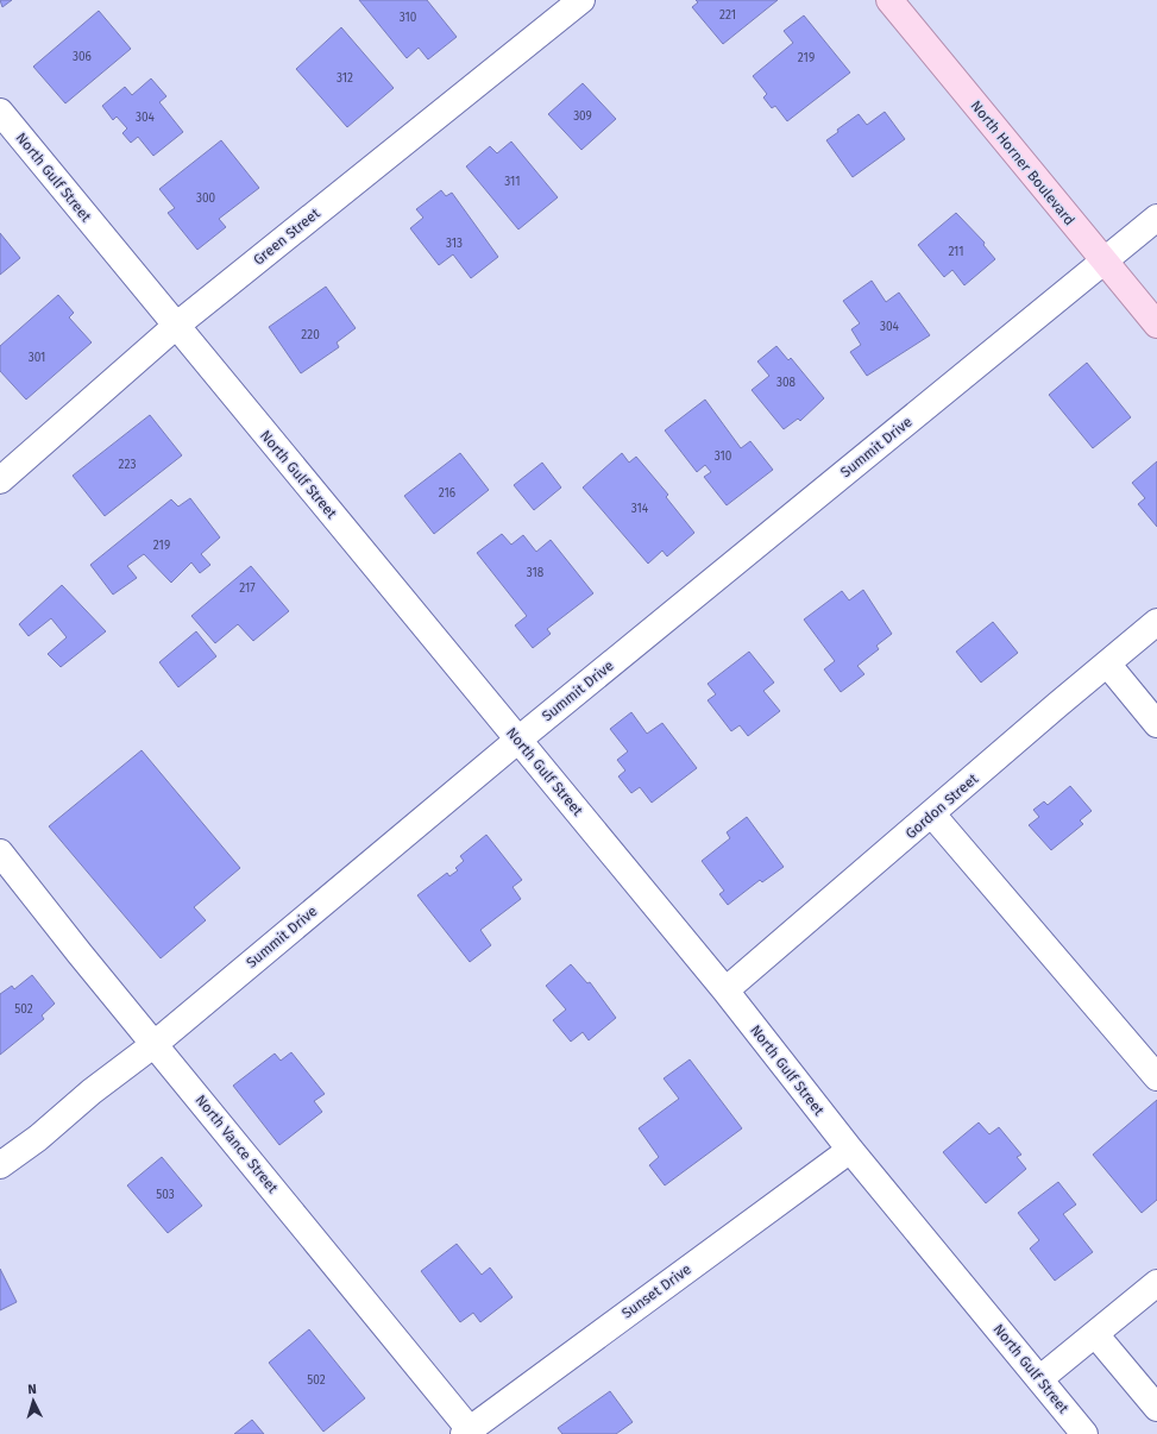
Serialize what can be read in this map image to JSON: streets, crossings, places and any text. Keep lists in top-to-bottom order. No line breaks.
{"streets":{"main road":["North Horner Boulevard"],"street":["North Gulf Street","Green Street","Summit Drive","Gordon Street","North Vance Street","Sunset Drive"]},"crossings":[["North Horner Boulevard","Summit Drive"],["North Gulf Street","Green Street"],["North Gulf Street","Summit Drive"],["North Gulf Street","Gordon Street"],["North Gulf Street","Sunset Drive"],["Summit Drive","North Vance Street"],["North Vance Street","Sunset Drive"]],"house_numbers":["221","310","306","219","312","309","304","311","300","313","211","304","220","301","308","310","223","216","314","219","318","217","502","503","502"],"north":"top"}
